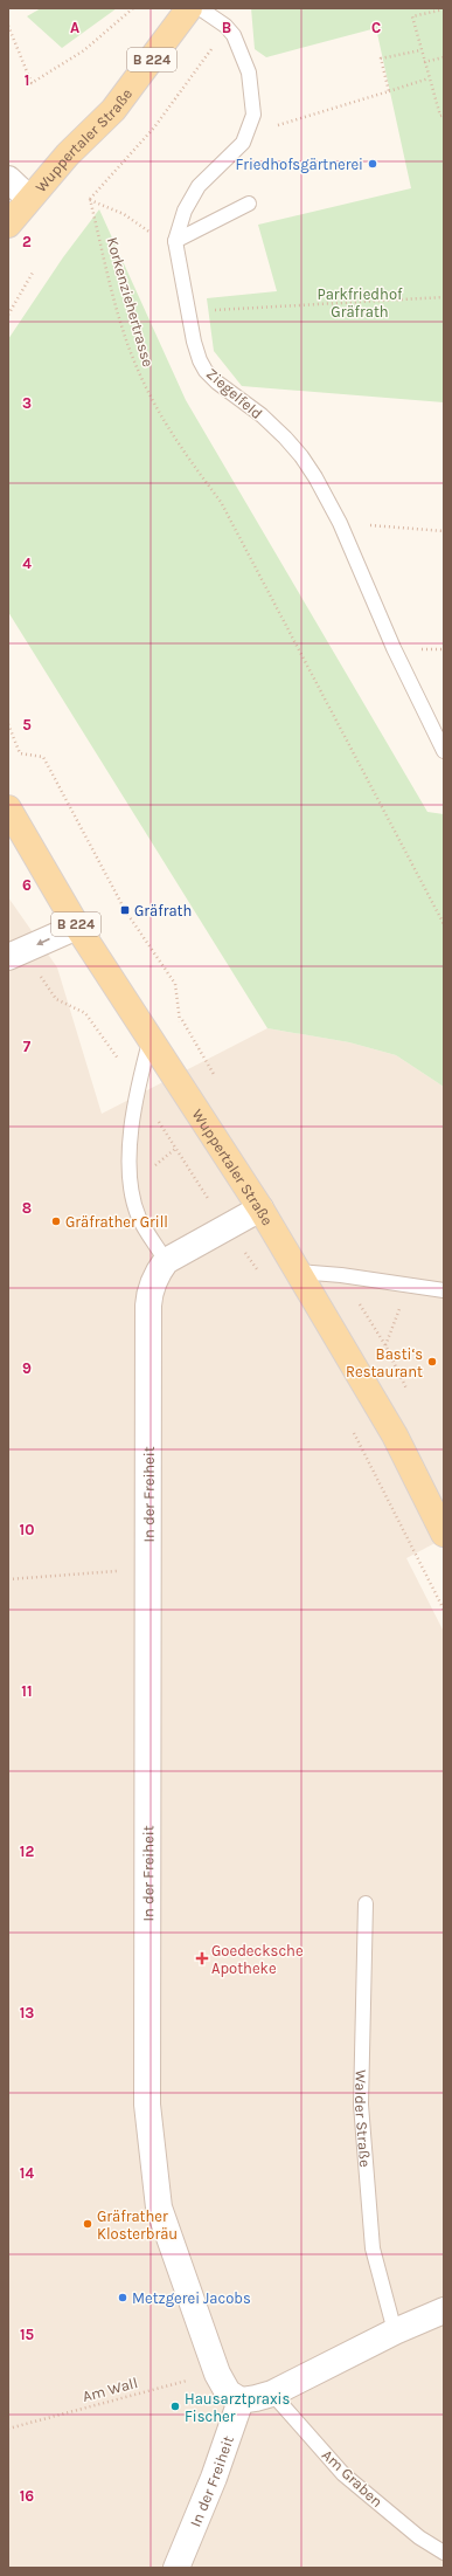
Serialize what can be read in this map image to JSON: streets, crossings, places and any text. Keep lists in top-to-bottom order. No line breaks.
{"streets":{"main road":["B 224","Wuppertaler Straße"],"street":["In der Freiheit"],"lane":["Ziegelfeld","Walder Straße","Am Graben"],"path":["Korkenziehertrasse","Am Wall"]},"crossings":[["Wuppertaler Straße","In der Freiheit"],["In der Freiheit","Am Wall"]],"parks":["Parkfriedhof Gräfrath"],"places":{"other":["Friedhofsgärtnerei","Gräfrather Grill","Basti‘s Restaurant","Gräfrather Klosterbräu","Metzgerei Jacobs","Hausarztpraxis Fischer"],"transit":["Gräfrath"],"health":["Goedecksche Apotheke"]},"grid":{"columns":["A","B","C"],"rows":["1","2","3","4","5","6","7","8","9","10","11","12","13","14","15","16"]}}
